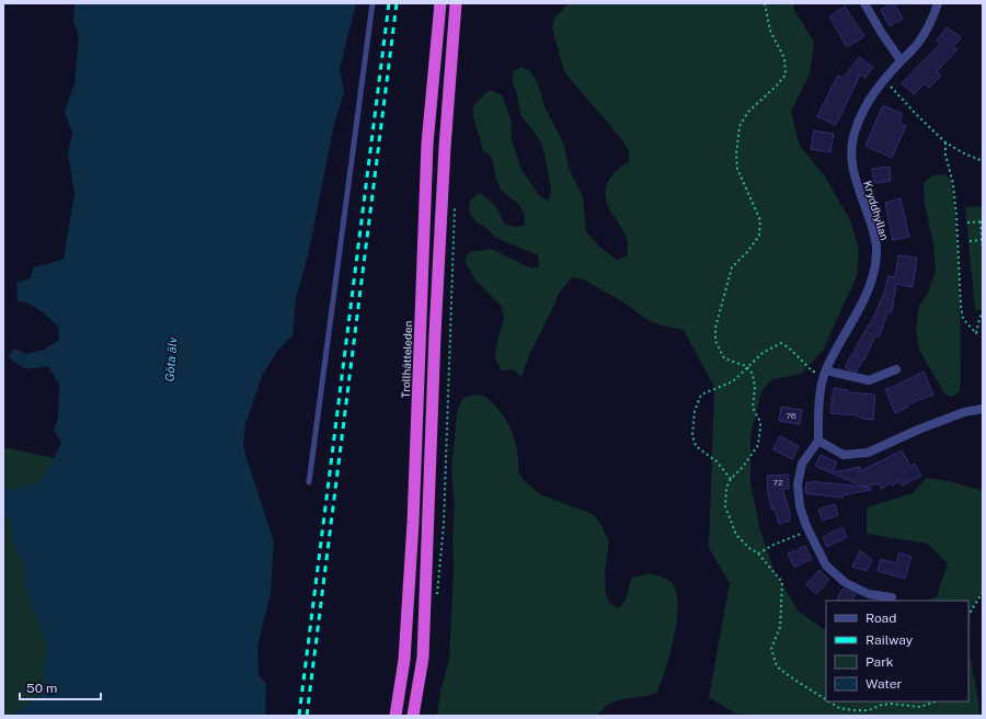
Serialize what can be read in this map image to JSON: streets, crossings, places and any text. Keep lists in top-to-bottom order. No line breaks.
{"streets":{"highway":["Trollhätteleden"],"street":["Kryddhyllan"]},"water":["Göta älv"],"house_numbers":["76","72"],"legend":["Road","Railway","Park","Water"],"scale_bar":"50 m"}
